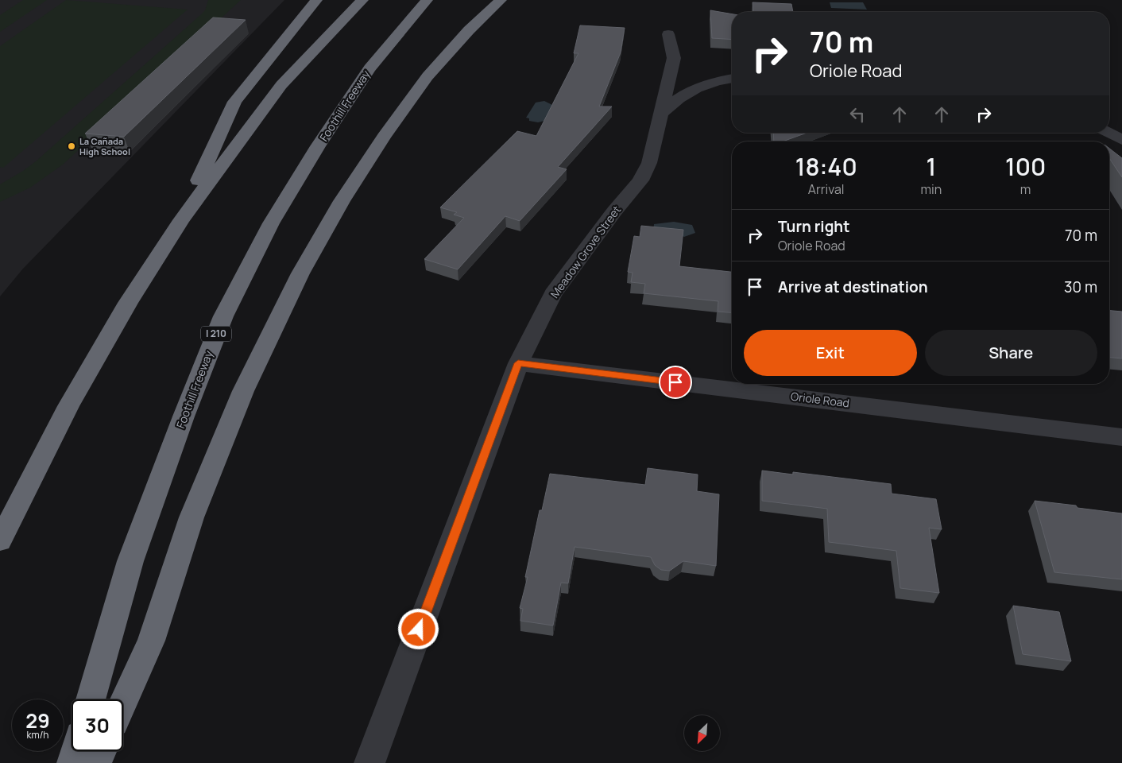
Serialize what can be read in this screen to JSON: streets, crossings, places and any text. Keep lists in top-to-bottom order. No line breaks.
{"streets":{"highway":["Foothill Freeway","I 210"],"street":["Meadow Grove Street","Oriole Road"]},"crossings":[["Meadow Grove Street","Oriole Road"]],"places":["La Cañada High School"],"north":"bottom left","page":{"turn":["70 m","Oriole Road"],"eta":["18:40","Arrival","1","min","100","m"],"list":[{"name":"Turn right","note":"Oriole Road","value":"70 m"},{"name":"Arrive at destination","value":"30 m"}],"buttons":["Exit","Share"],"speed":"29 km/h","limit":"30"}}
